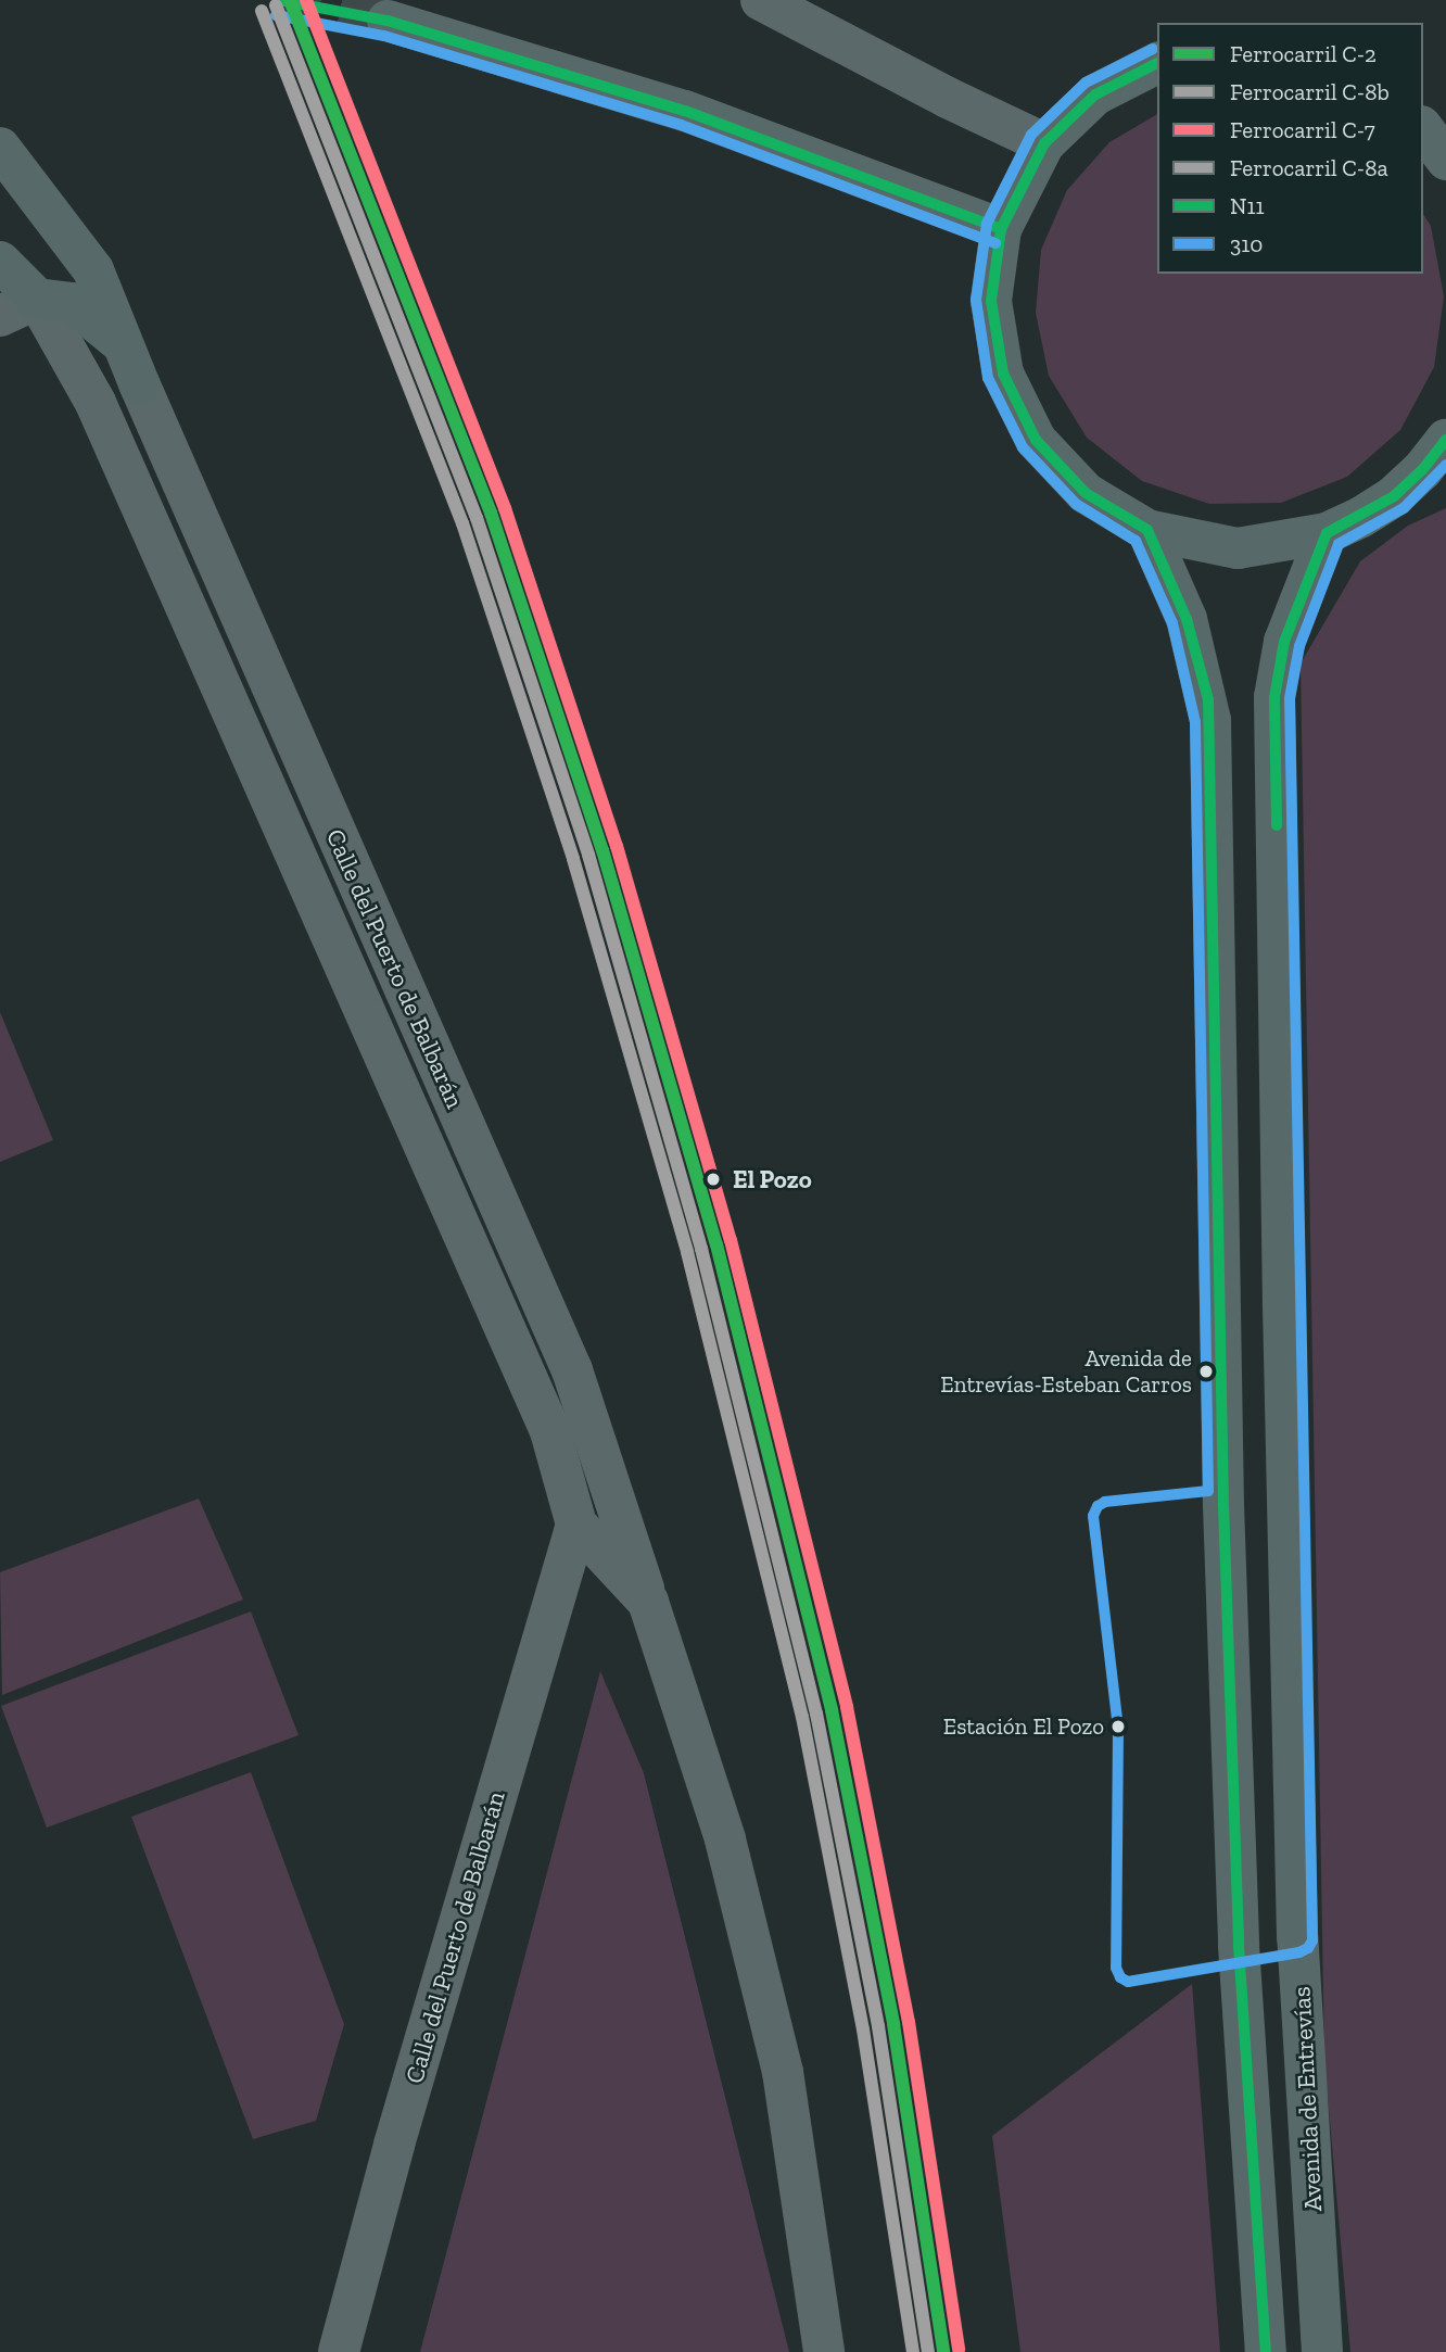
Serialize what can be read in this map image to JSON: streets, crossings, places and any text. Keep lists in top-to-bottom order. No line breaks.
{"streets":{"main road":["Calle del Puerto de Balbarán","Avenida de Entrevías"]},"places":["El Pozo","Avenida de Entrevías-Esteban Carros","Estación El Pozo"],"lines":["rail line C-2","rail line C-7","transit line N11","rail line C-8b","rail line C-8a","transit line 310"],"legend":["Ferrocarril C-2","Ferrocarril C-8b","Ferrocarril C-7","Ferrocarril C-8a","N11","310"]}
